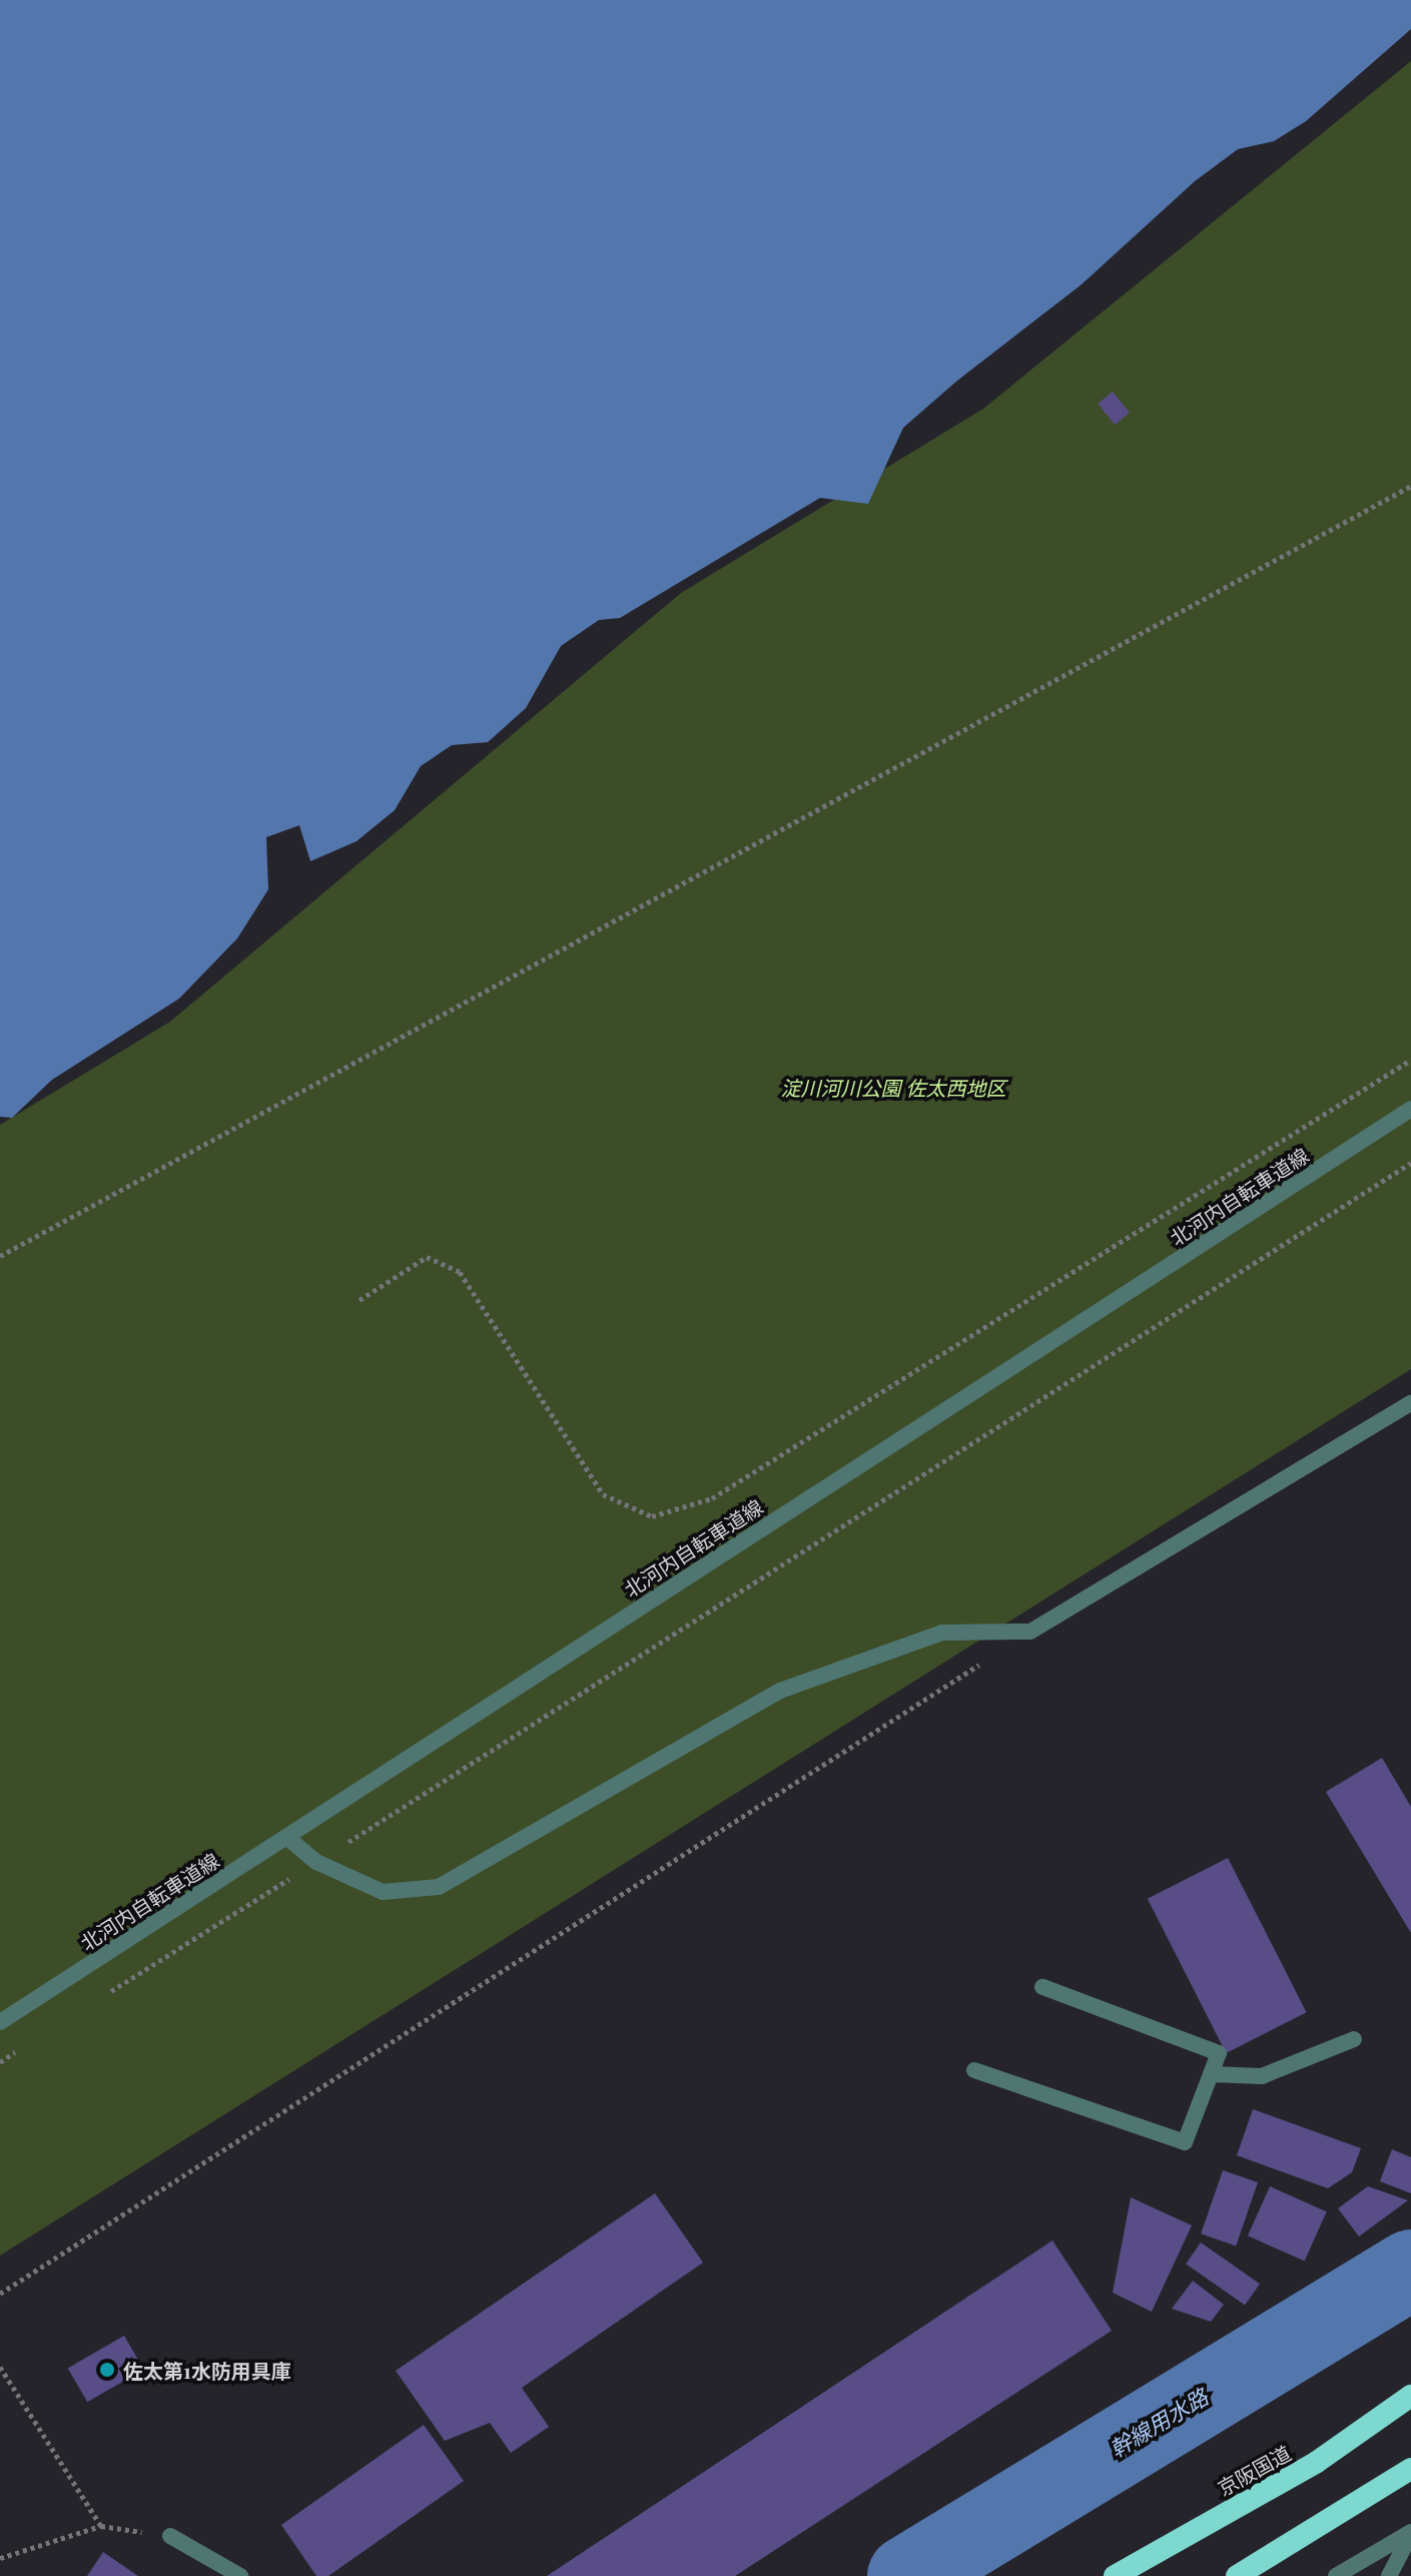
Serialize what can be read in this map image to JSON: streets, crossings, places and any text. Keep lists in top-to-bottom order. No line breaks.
{"streets":{"highway":["京阪国道"],"street":["北河内自転車道線"]},"water":["幹線用水路"],"parks":["淀川河川公園 佐太西地区"],"places":["佐太第1水防用具庫"]}
